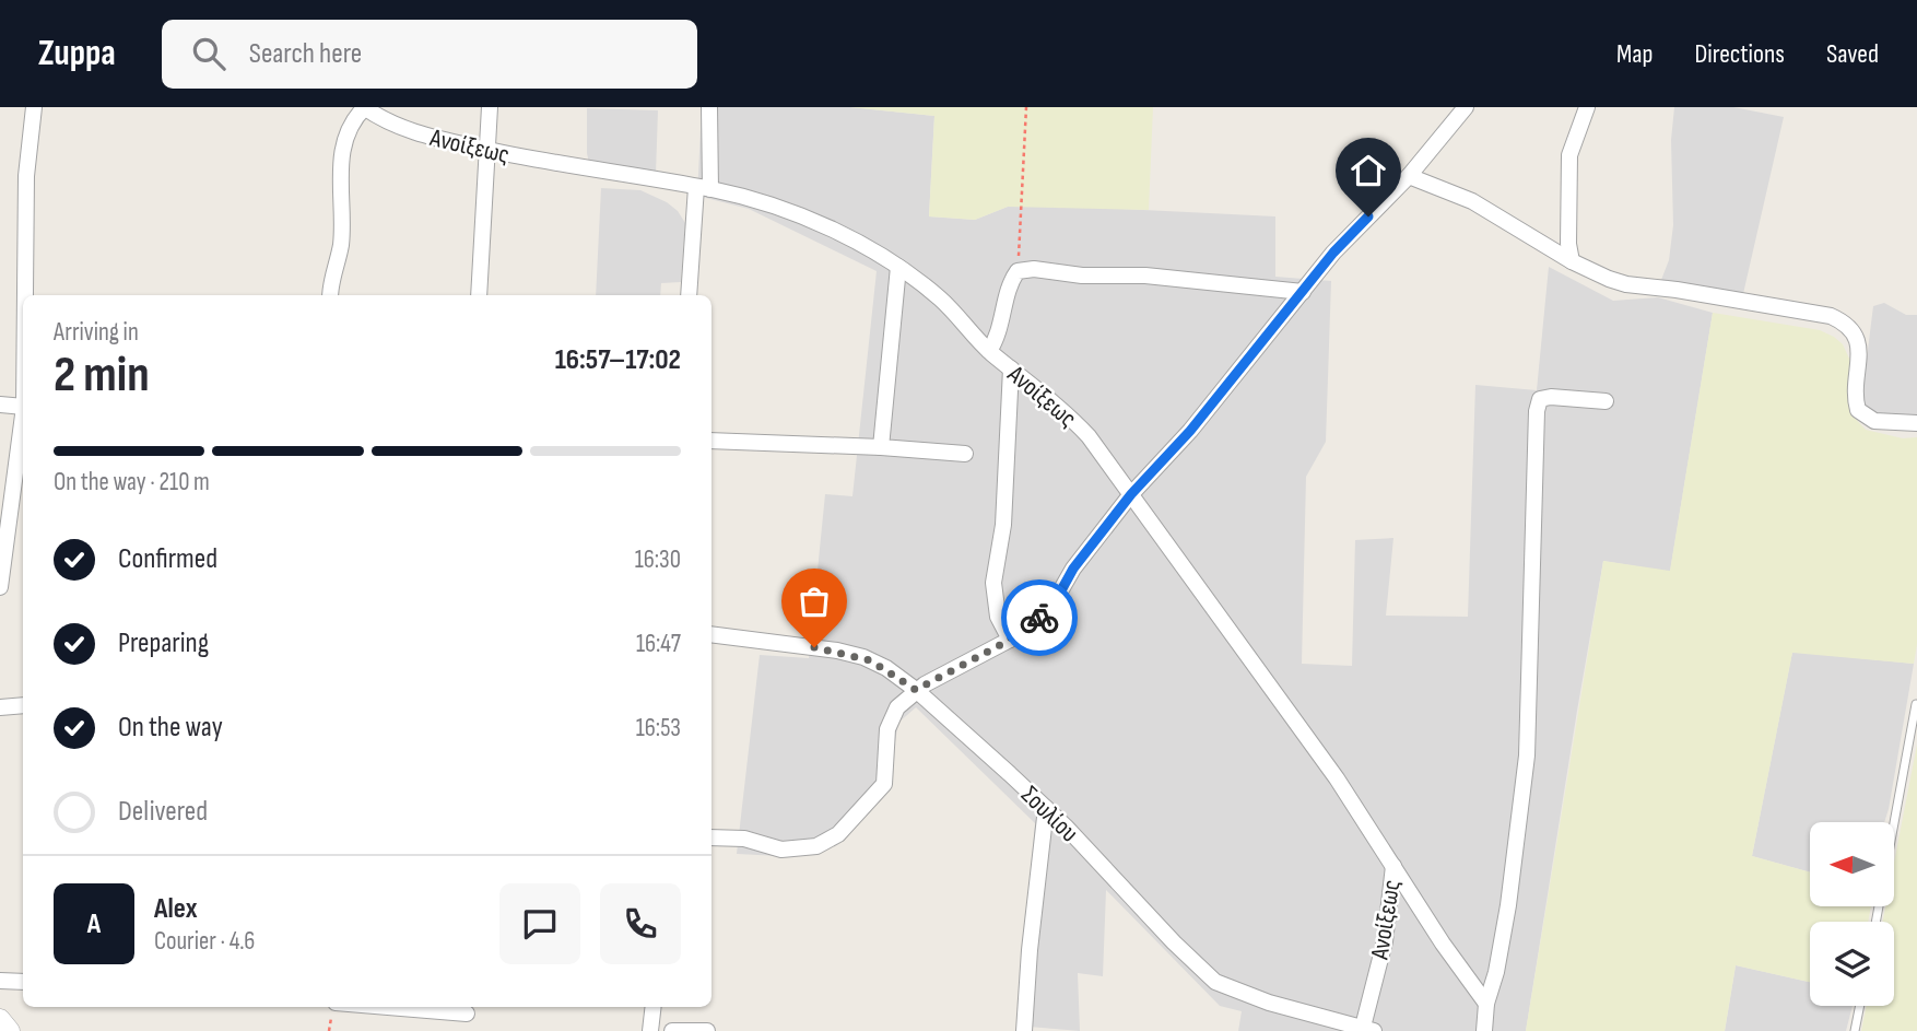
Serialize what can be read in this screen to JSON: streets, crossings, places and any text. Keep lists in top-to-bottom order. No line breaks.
{"streets":{"street":["Ανοίξεως","Σουλίου"]},"crossings":[["Ανοίξεως","Σουλίου"]],"north":"left","page":{"header":"Zuppa","search":"Search here","nav":["Map","Directions","Saved"],"heading":["2 min","Arriving in","16:57–17:02"],"panel":["Alex","Courier · 4.6"],"bar":"On the way · 210 m","list":[["Confirmed","16:30"],["Preparing","16:47"],["On the way","16:53"],"Delivered"],"round":"A"}}
